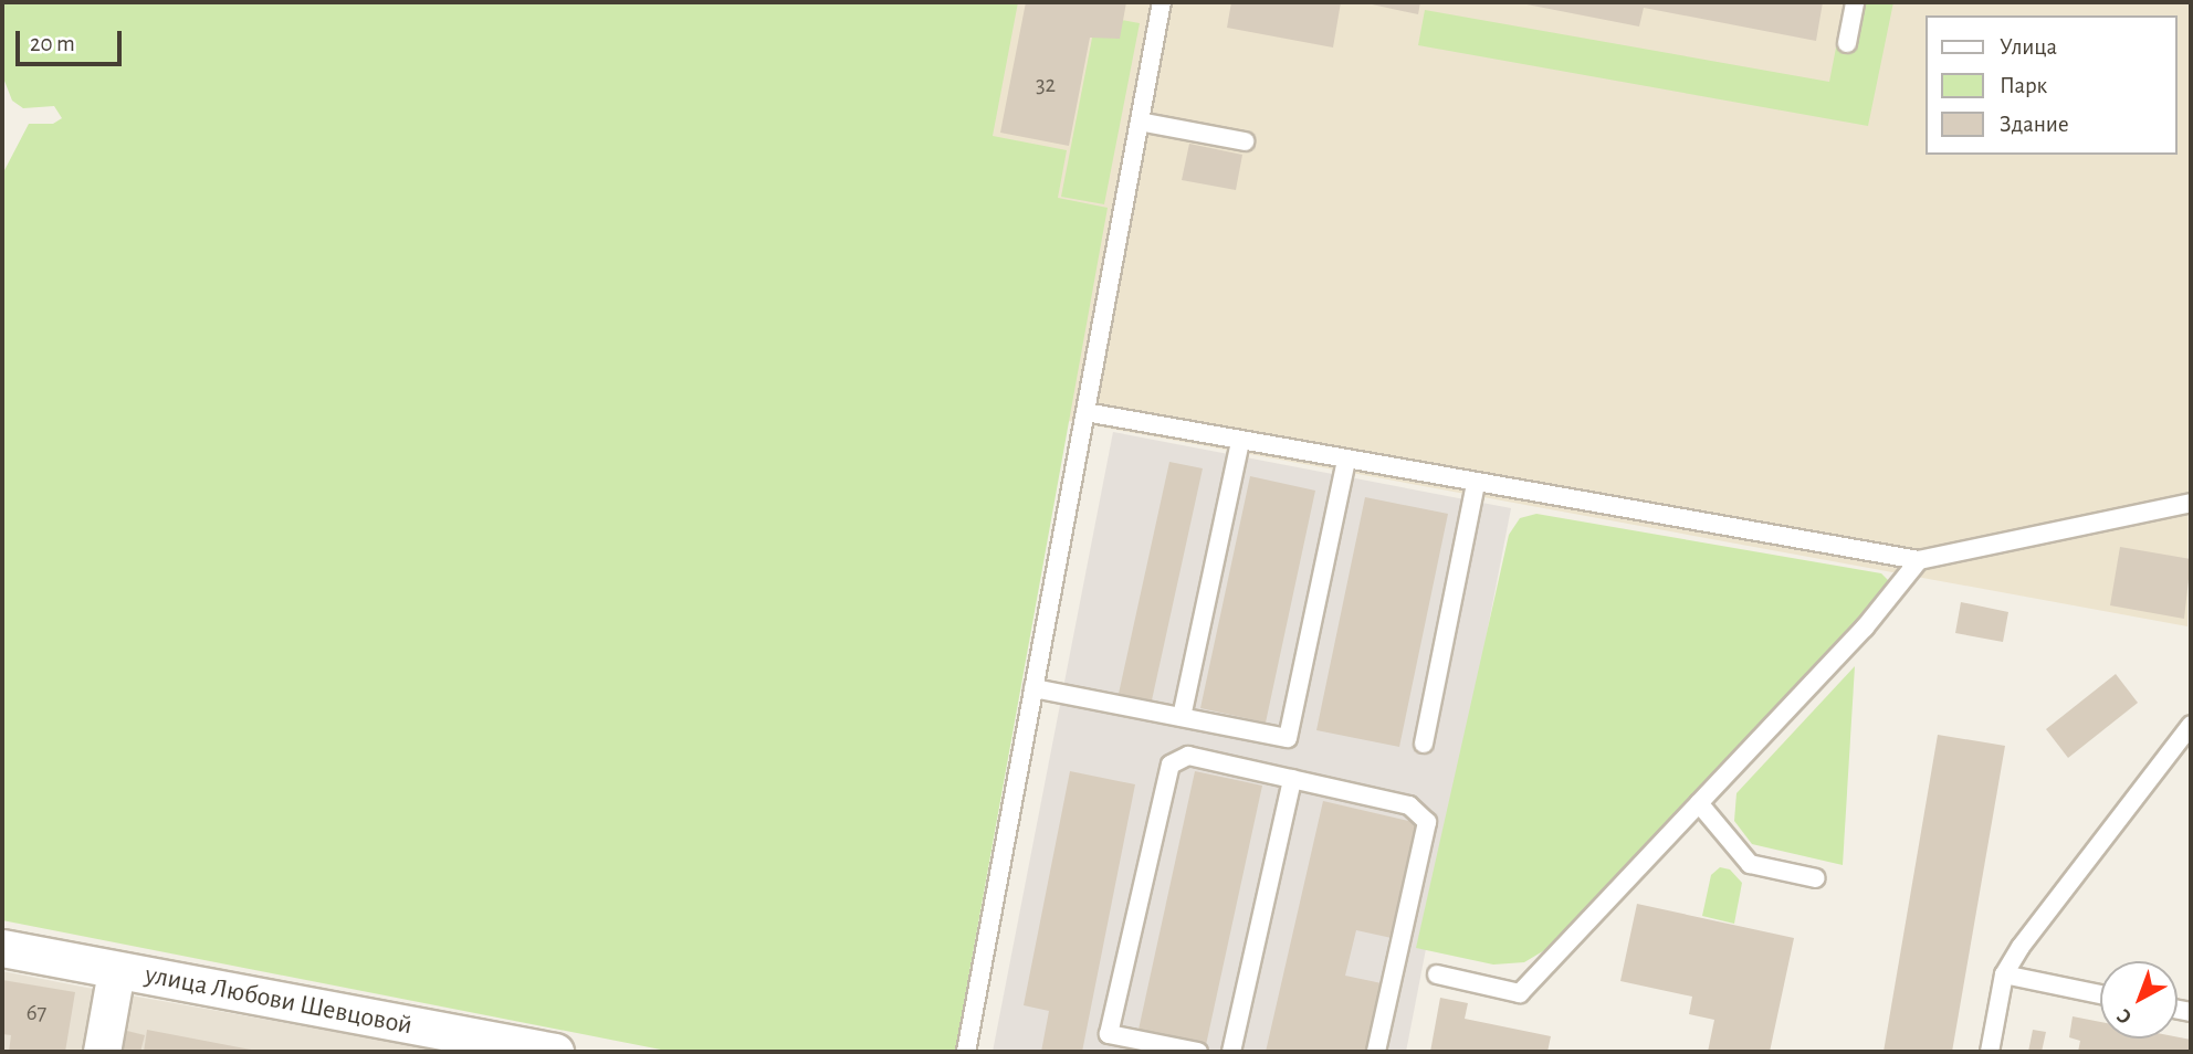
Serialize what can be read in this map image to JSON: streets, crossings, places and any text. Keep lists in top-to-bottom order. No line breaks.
{"streets":{"street":["улица Любови Шевцовой"]},"house_numbers":["32","67"],"legend":["Улица","Парк","Здание"],"scale_bar":"20 m","north":"bottom left"}
